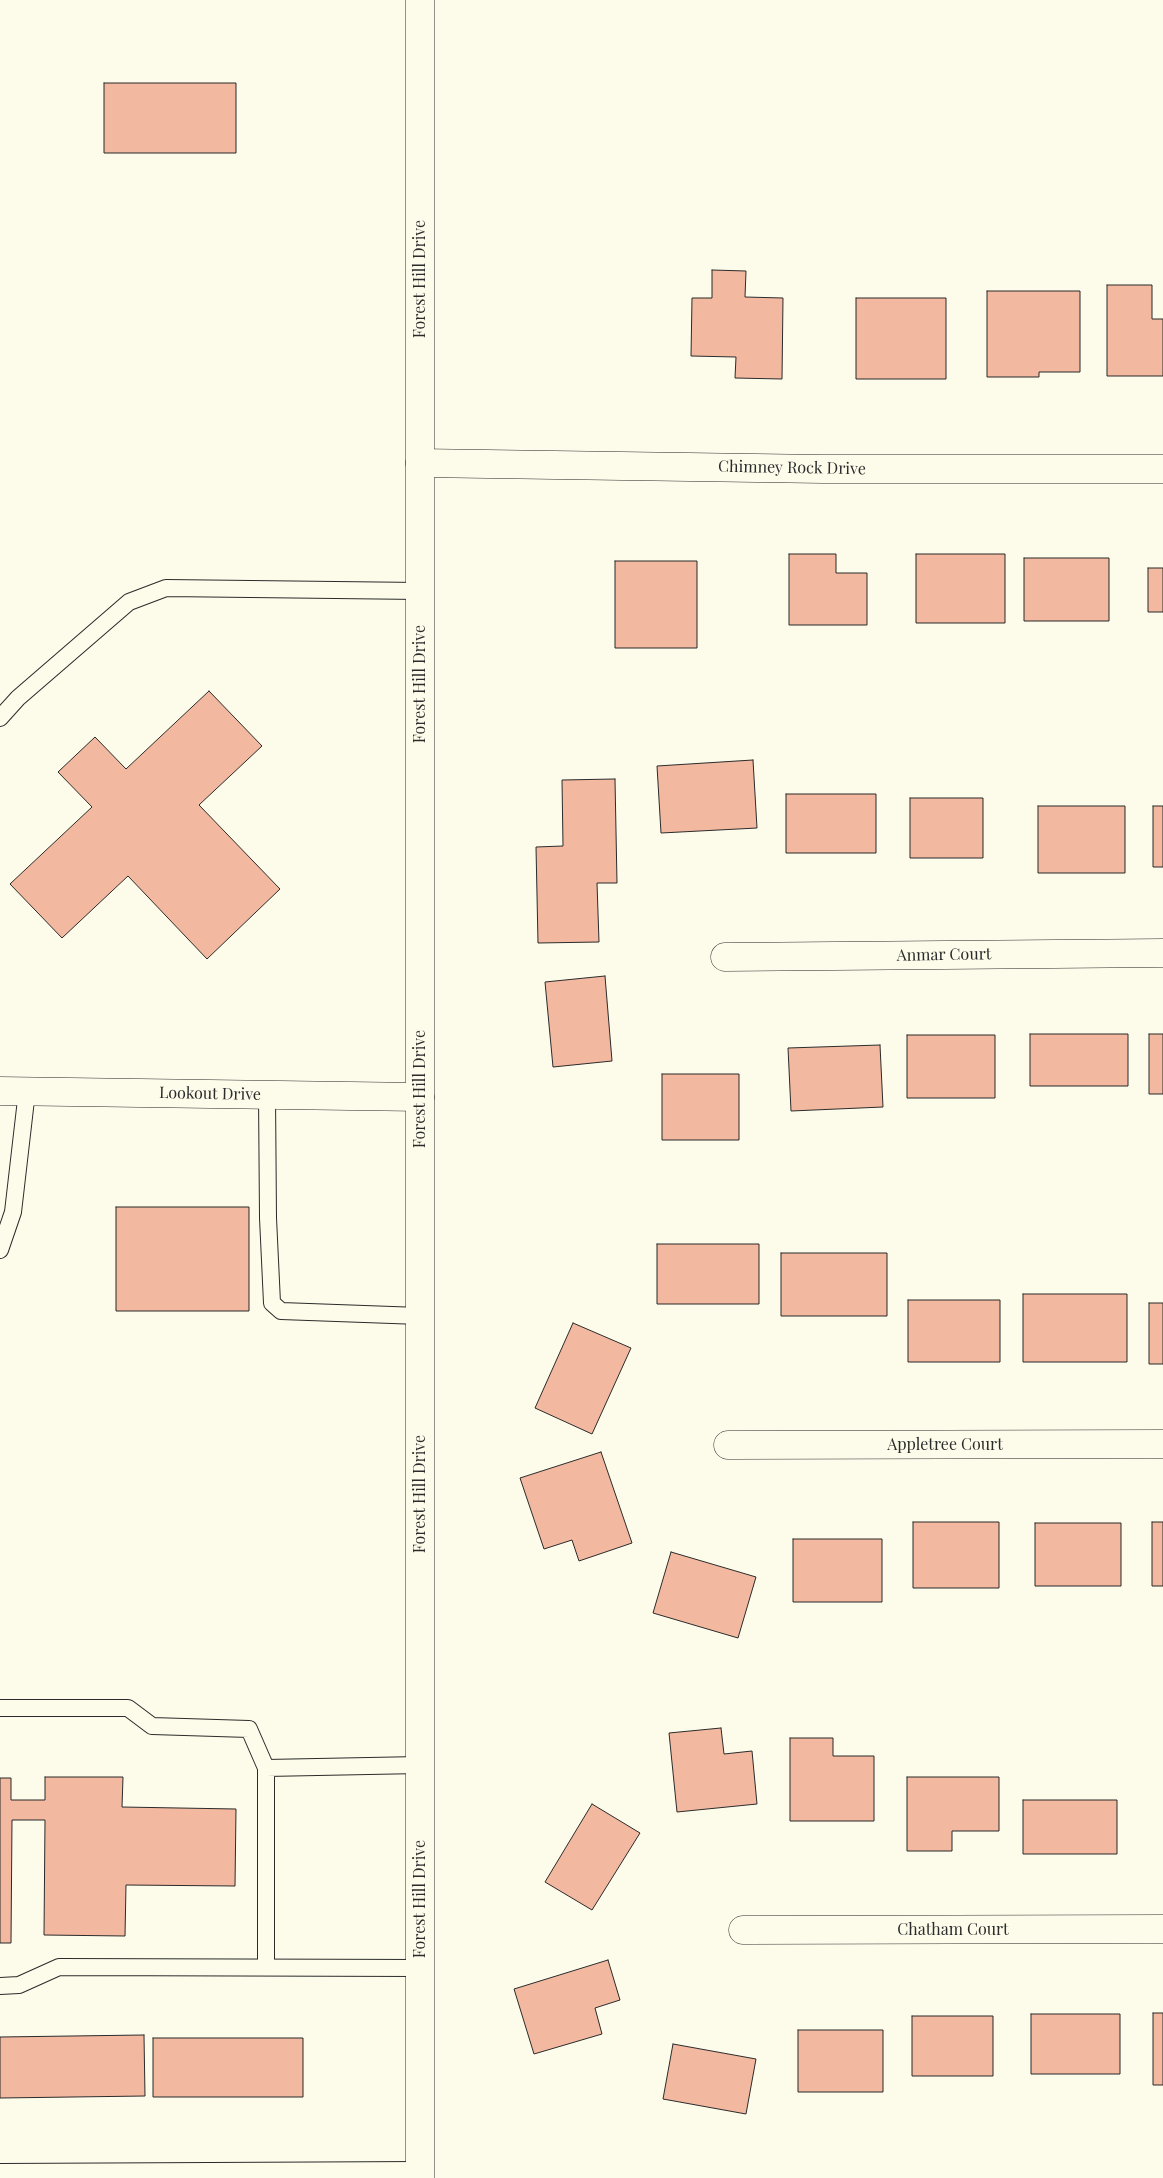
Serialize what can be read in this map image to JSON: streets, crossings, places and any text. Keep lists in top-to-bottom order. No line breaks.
{"streets":{"street":["Forest Hill Drive","Chimney Rock Drive","Anmar Court","Lookout Drive","Appletree Court","Chatham Court"]},"crossings":[["Forest Hill Drive","Chimney Rock Drive"],["Forest Hill Drive","Lookout Drive"]]}
